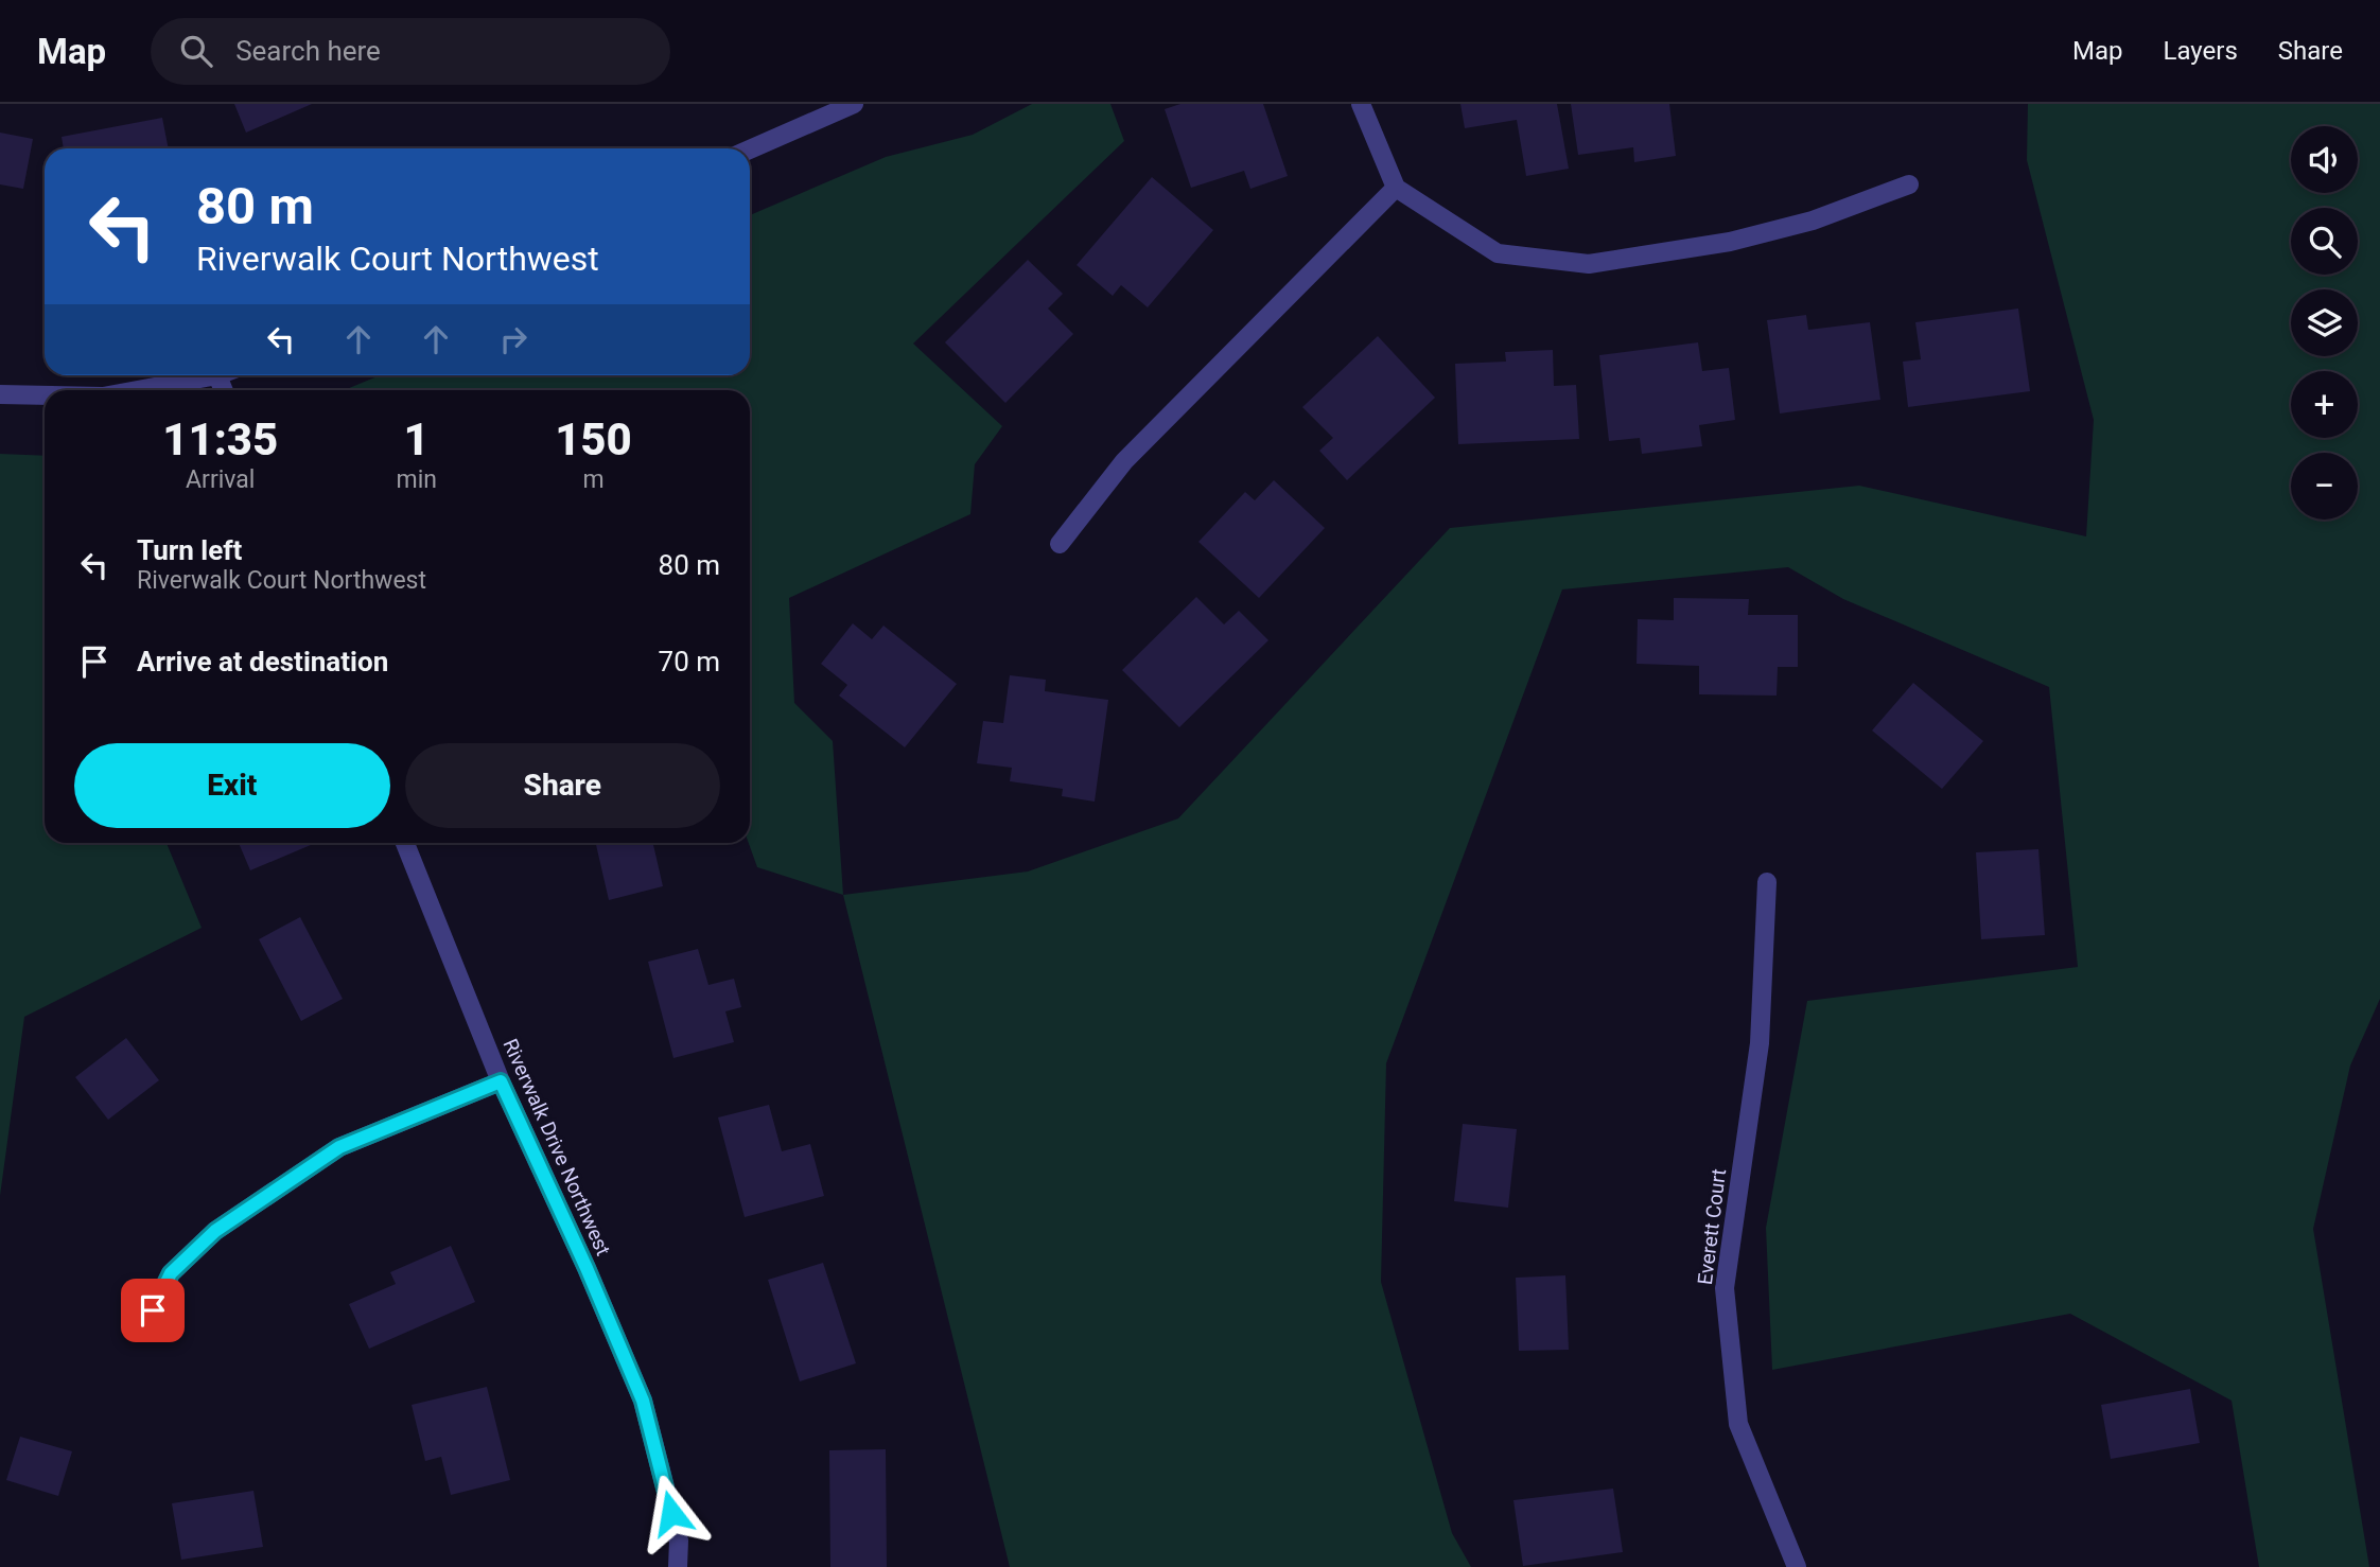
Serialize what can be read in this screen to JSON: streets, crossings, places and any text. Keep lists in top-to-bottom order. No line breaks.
{"streets":{"street":["Riverwalk Drive Northwest","Everett Court"]},"page":{"header":"Map","search":"Search here","nav":["Map","Layers","Share"],"map_buttons":["+","−"],"turn":["80 m","Riverwalk Court Northwest"],"eta":["11:35","Arrival","1","min","150","m"],"list":[{"name":"Turn left","note":"Riverwalk Court Northwest","value":"80 m"},{"name":"Arrive at destination","value":"70 m"}],"buttons":["Exit","Share"]}}
